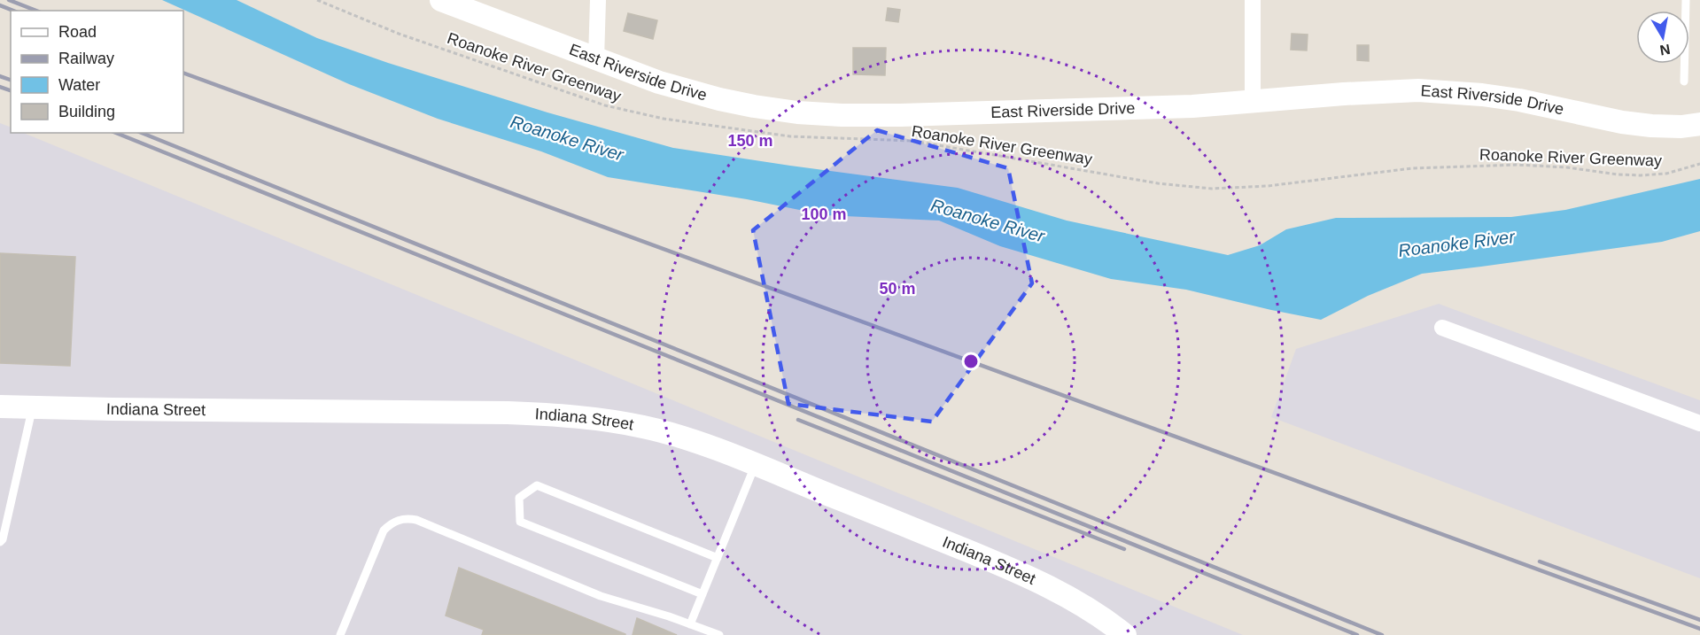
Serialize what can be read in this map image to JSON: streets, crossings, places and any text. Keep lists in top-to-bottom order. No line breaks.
{"streets":{"street":["East Riverside Drive","Indiana Street"],"path":["Roanoke River Greenway"]},"water":["Roanoke River"],"legend":["Road","Railway","Water","Building"],"north":"bottom","rings":["150 m","100 m","50 m"]}
